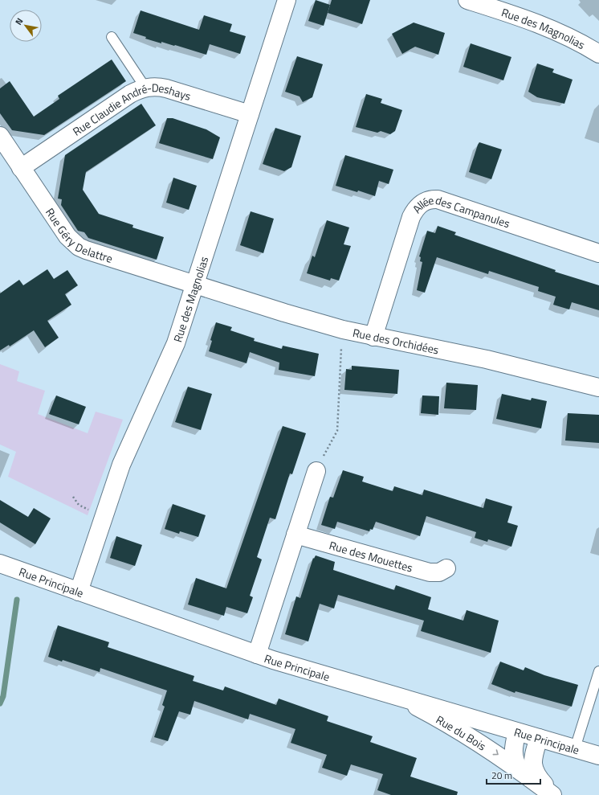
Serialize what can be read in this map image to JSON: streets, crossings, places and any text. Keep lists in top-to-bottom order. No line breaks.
{"streets":{"street":["Rue des Magnolias","Rue Claudie André-Deshays","Allée des Campanules","Rue Géry Delattre","Rue des Orchidées","Rue des Mouettes","Rue Principale","Rue du Bois"]},"crossings":[["Rue des Magnolias","Rue Claudie André-Deshays"],["Rue des Magnolias","Rue Géry Delattre"],["Rue des Magnolias","Rue des Orchidées"],["Rue des Magnolias","Rue Principale"],["Rue Claudie André-Deshays","Rue Géry Delattre"],["Allée des Campanules","Rue des Orchidées"],["Rue Géry Delattre","Rue des Orchidées"],["Rue Principale","Rue du Bois"]],"one_way":["Rue du Bois"],"scale_bar":"20 m","north":"top left"}
